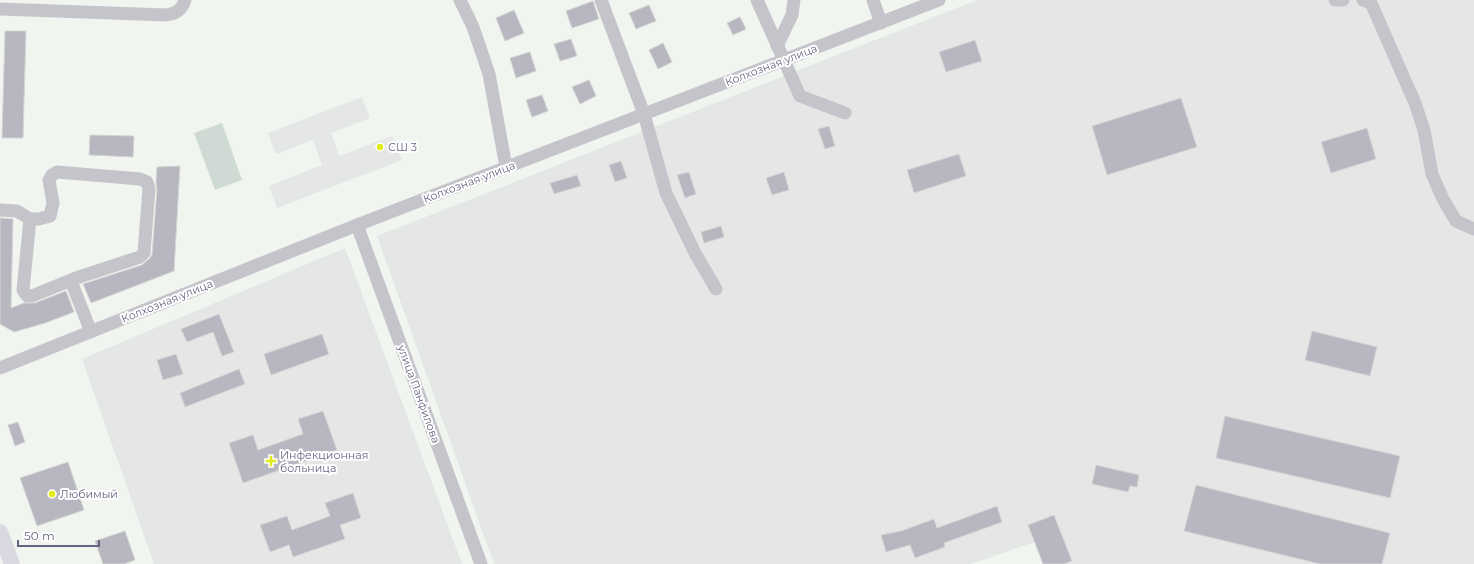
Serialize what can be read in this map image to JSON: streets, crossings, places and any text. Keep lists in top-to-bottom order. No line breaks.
{"streets":{"street":["Колхозная улица","улица Панфилова"]},"crossings":[["Колхозная улица","улица Панфилова"]],"places":{"other":["СШ 3","Любимый"],"health":["Инфекционная больница"]},"scale_bar":"50 m"}
